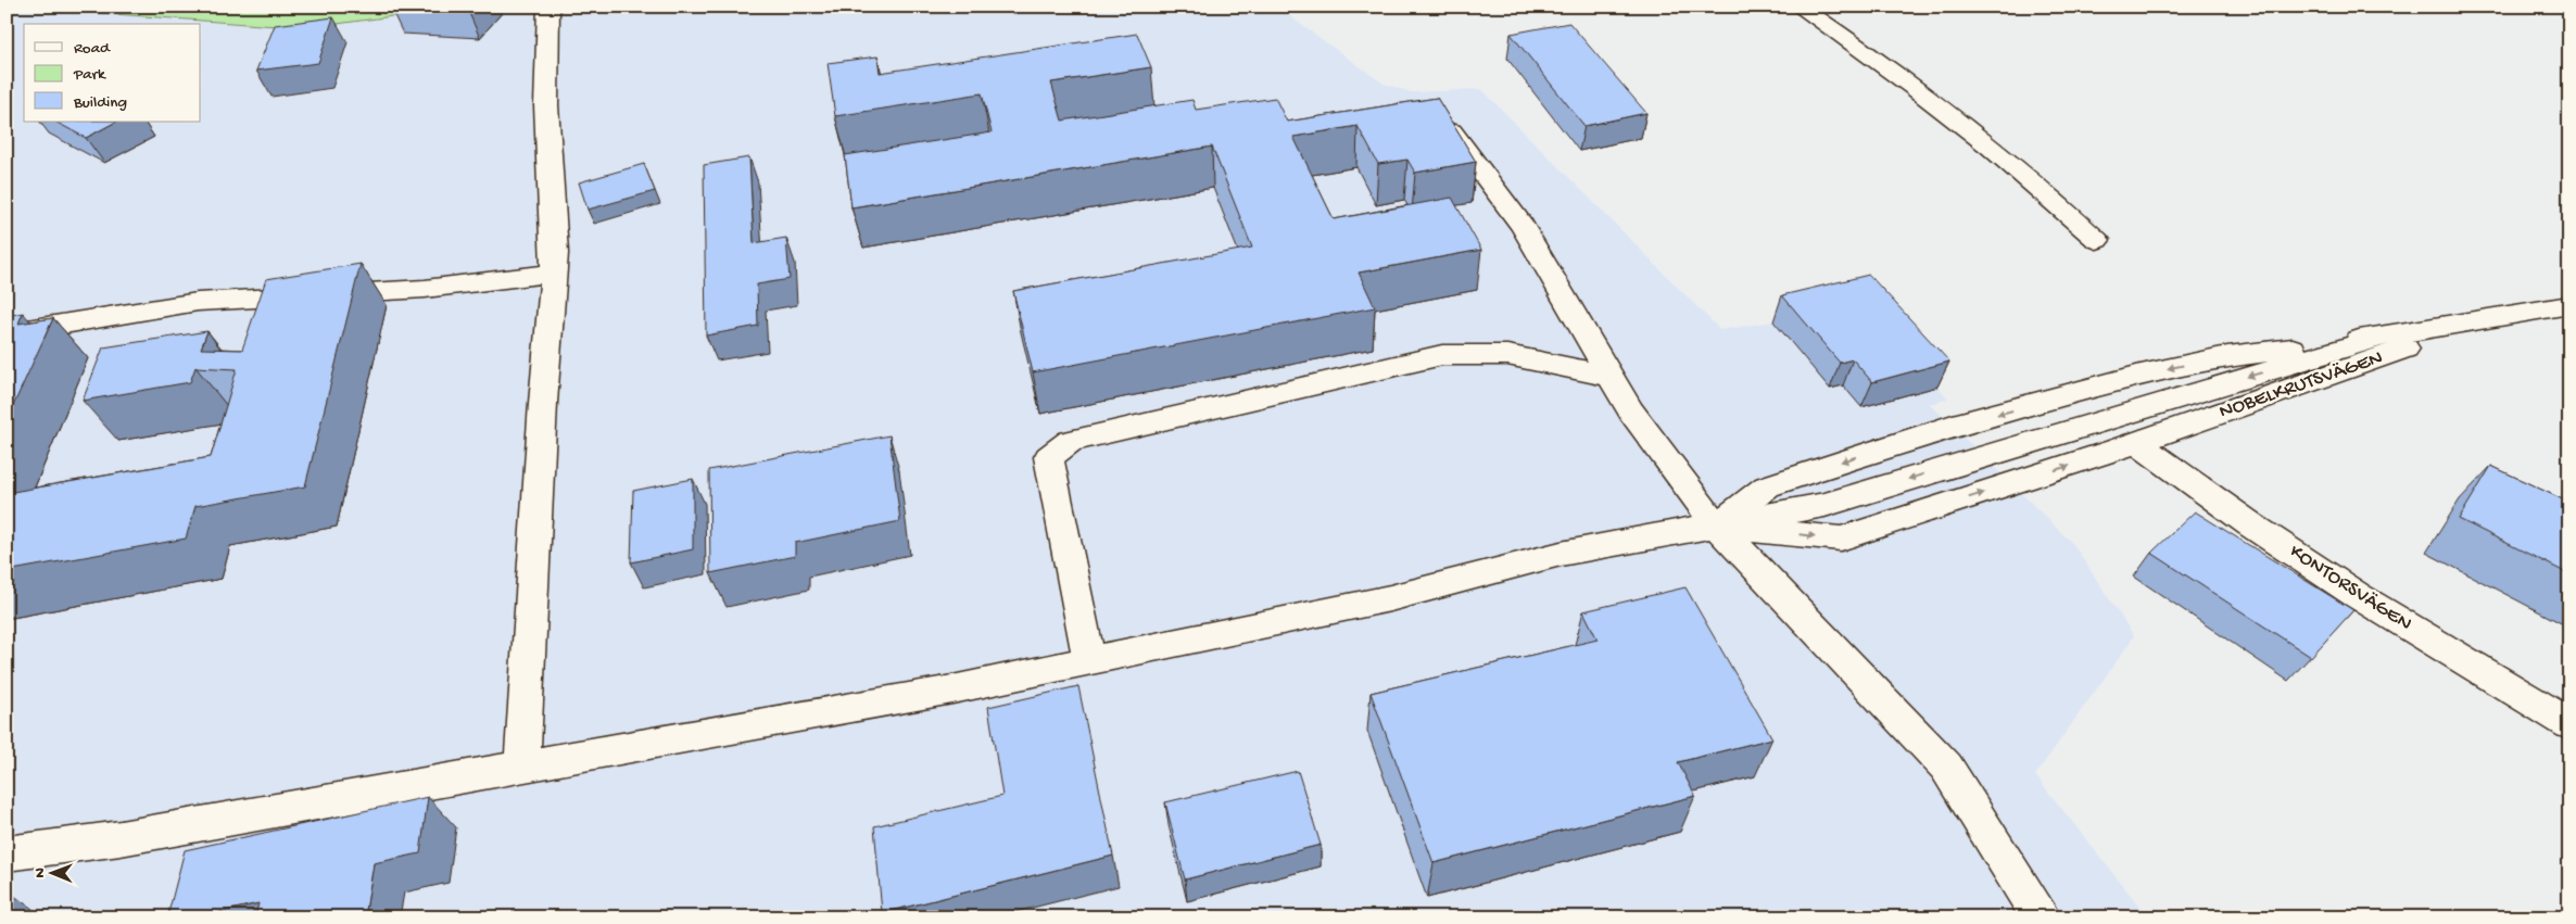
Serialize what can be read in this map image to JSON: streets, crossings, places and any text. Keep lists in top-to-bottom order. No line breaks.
{"streets":{"street":["NOBELKRUTSVÄGEN","KONTORSVÄGEN"]},"crossings":[["NOBELKRUTSVÄGEN","KONTORSVÄGEN"]],"legend":["Road","Park","Building"],"north":"left"}
